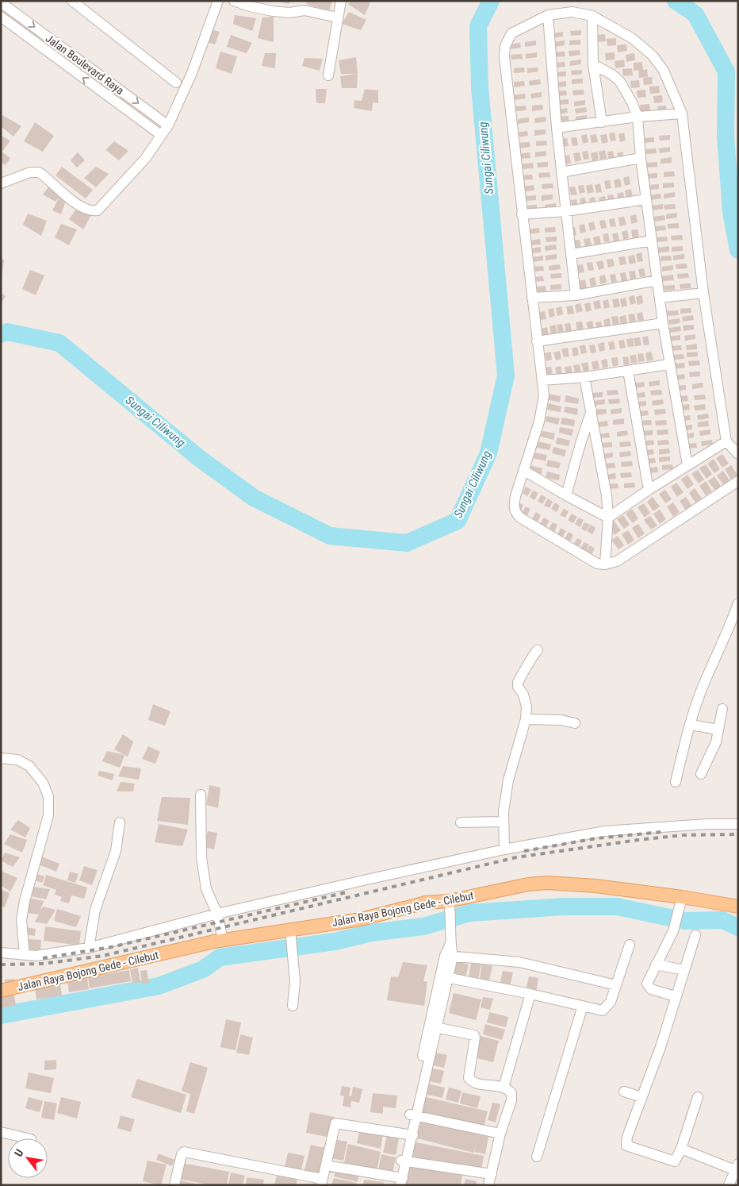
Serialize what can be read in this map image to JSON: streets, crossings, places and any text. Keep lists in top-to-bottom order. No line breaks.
{"streets":{"main road":["Jalan Raya Bojong Gede - Cilebut"],"street":["Jalan Boulevard Raya"]},"water":["Sungai Ciliwung"],"north":"top left"}
